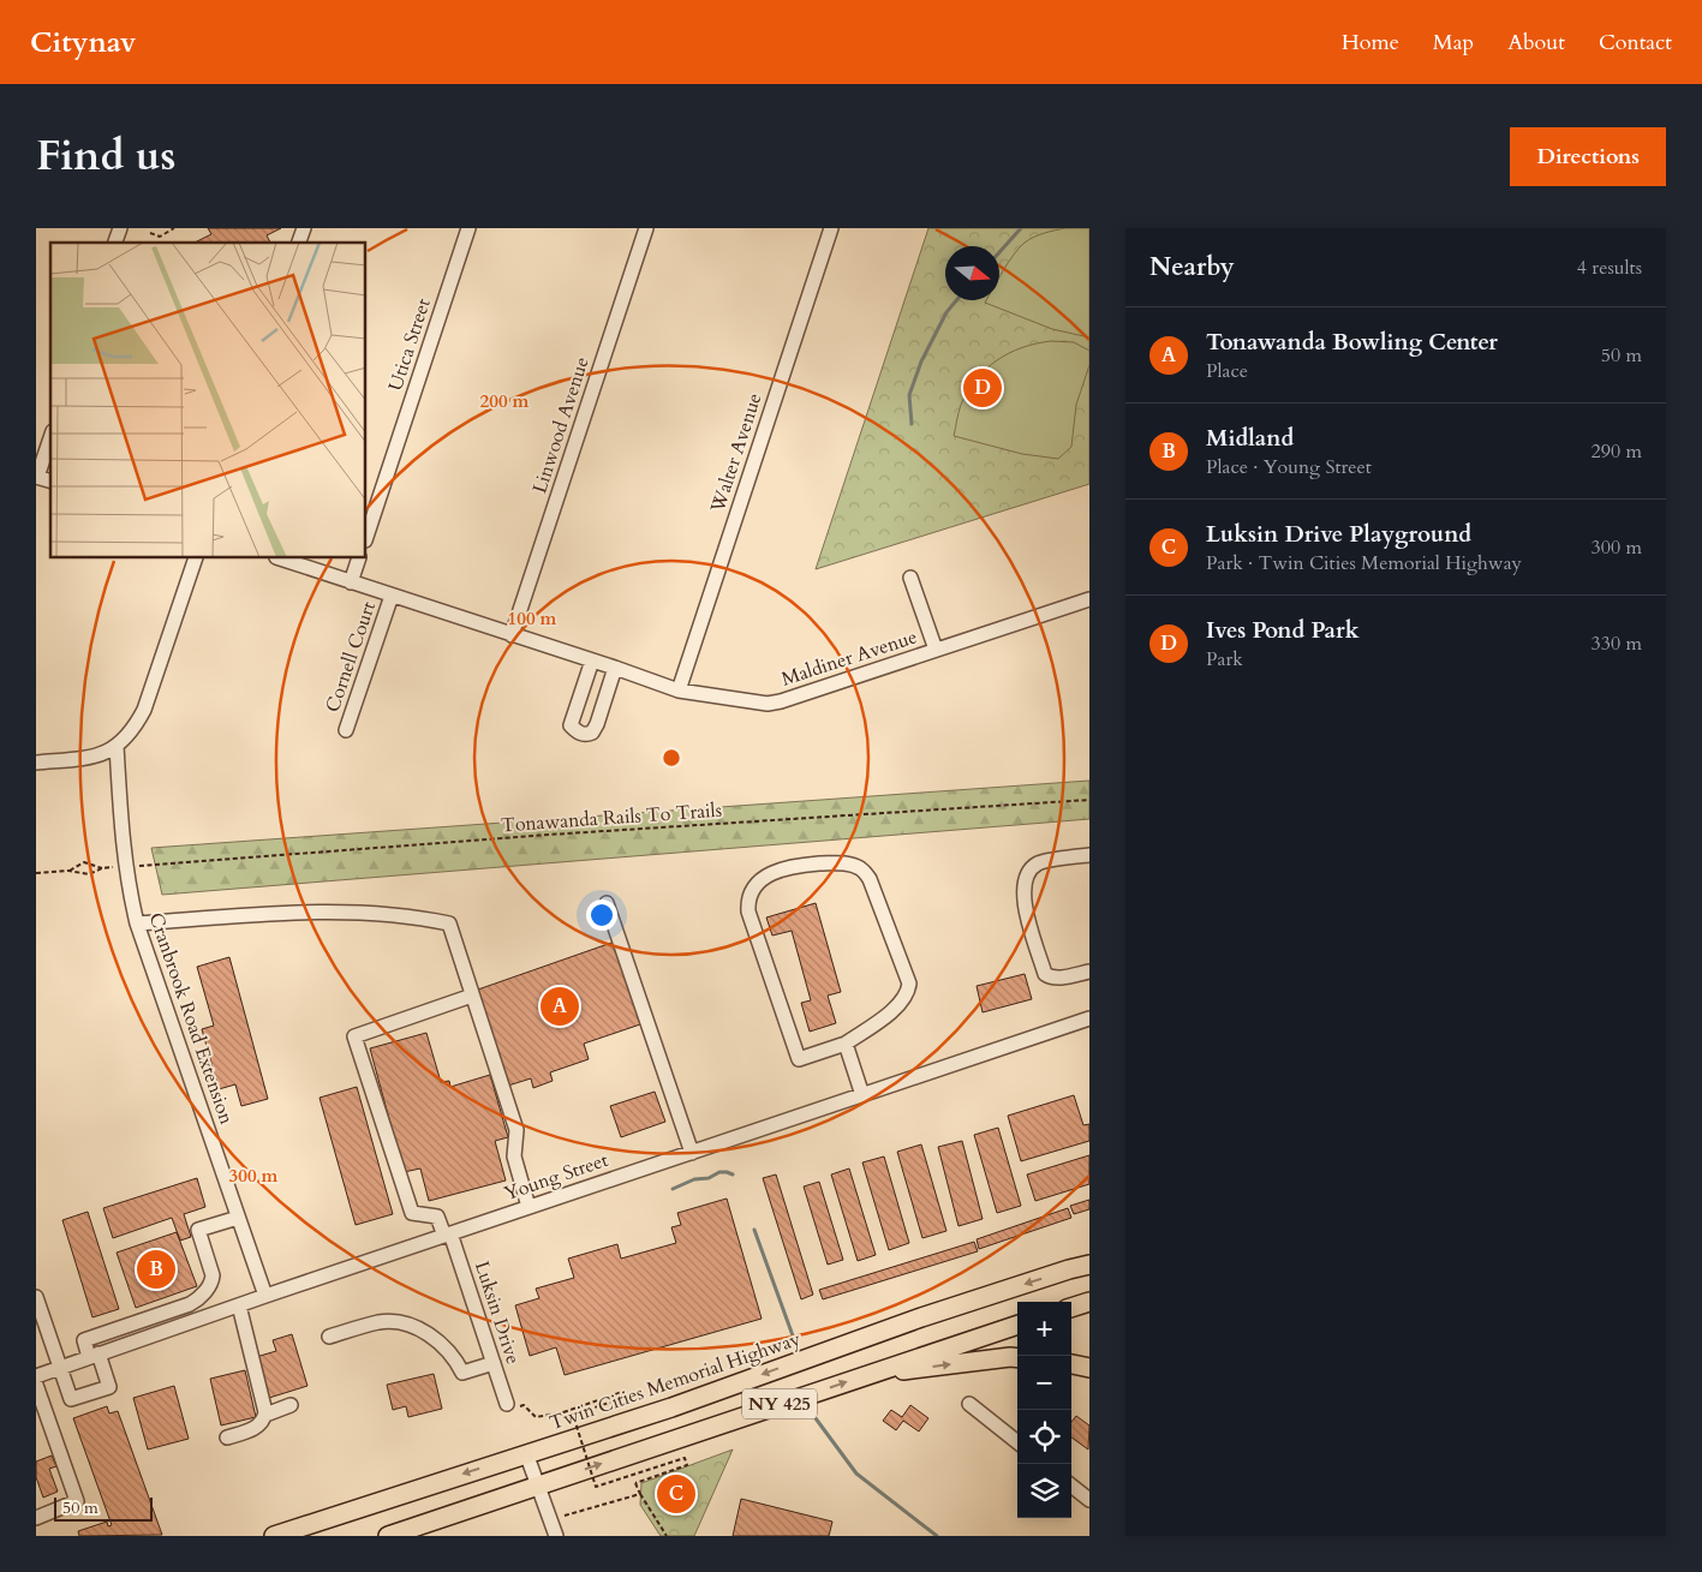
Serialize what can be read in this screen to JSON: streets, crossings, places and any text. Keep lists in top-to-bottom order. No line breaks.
{"streets":{"main road":["Twin Cities Memorial Highway","NY 425"],"street":["Utica Street","Linwood Avenue","Walter Avenue","Cornell Court","Maldiner Avenue","Cranbrook Road Extension","Young Street","Luksin Drive"],"path":["Tonawanda Rails To Trails"]},"crossings":[["Linwood Avenue","Maldiner Avenue"],["Walter Avenue","Maldiner Avenue"],["Cornell Court","Maldiner Avenue"],["Cranbrook Road Extension","Young Street"],["Young Street","Luksin Drive"]],"scale_bar":"50 m","north":"right","page":{"header":"Citynav","nav":["Home","Map","About","Contact"],"title":"Find us","buttons":"Directions","heading":["Nearby","4 results"],"list":[{"mark":"A","name":"Tonawanda Bowling Center","note":"Place","value":"50 m"},{"mark":"B","name":"Midland","note":"Place · Young Street","value":"290 m"},{"mark":"C","name":"Luksin Drive Playground","note":"Park · Twin Cities Memorial Highway","value":"300 m"},{"mark":"D","name":"Ives Pond Park","note":"Park","value":"330 m"}],"pins":["D","A","B","C"],"map_buttons":["+","−"],"scale":"50 m"},"rings":["200 m","100 m","300 m"]}
